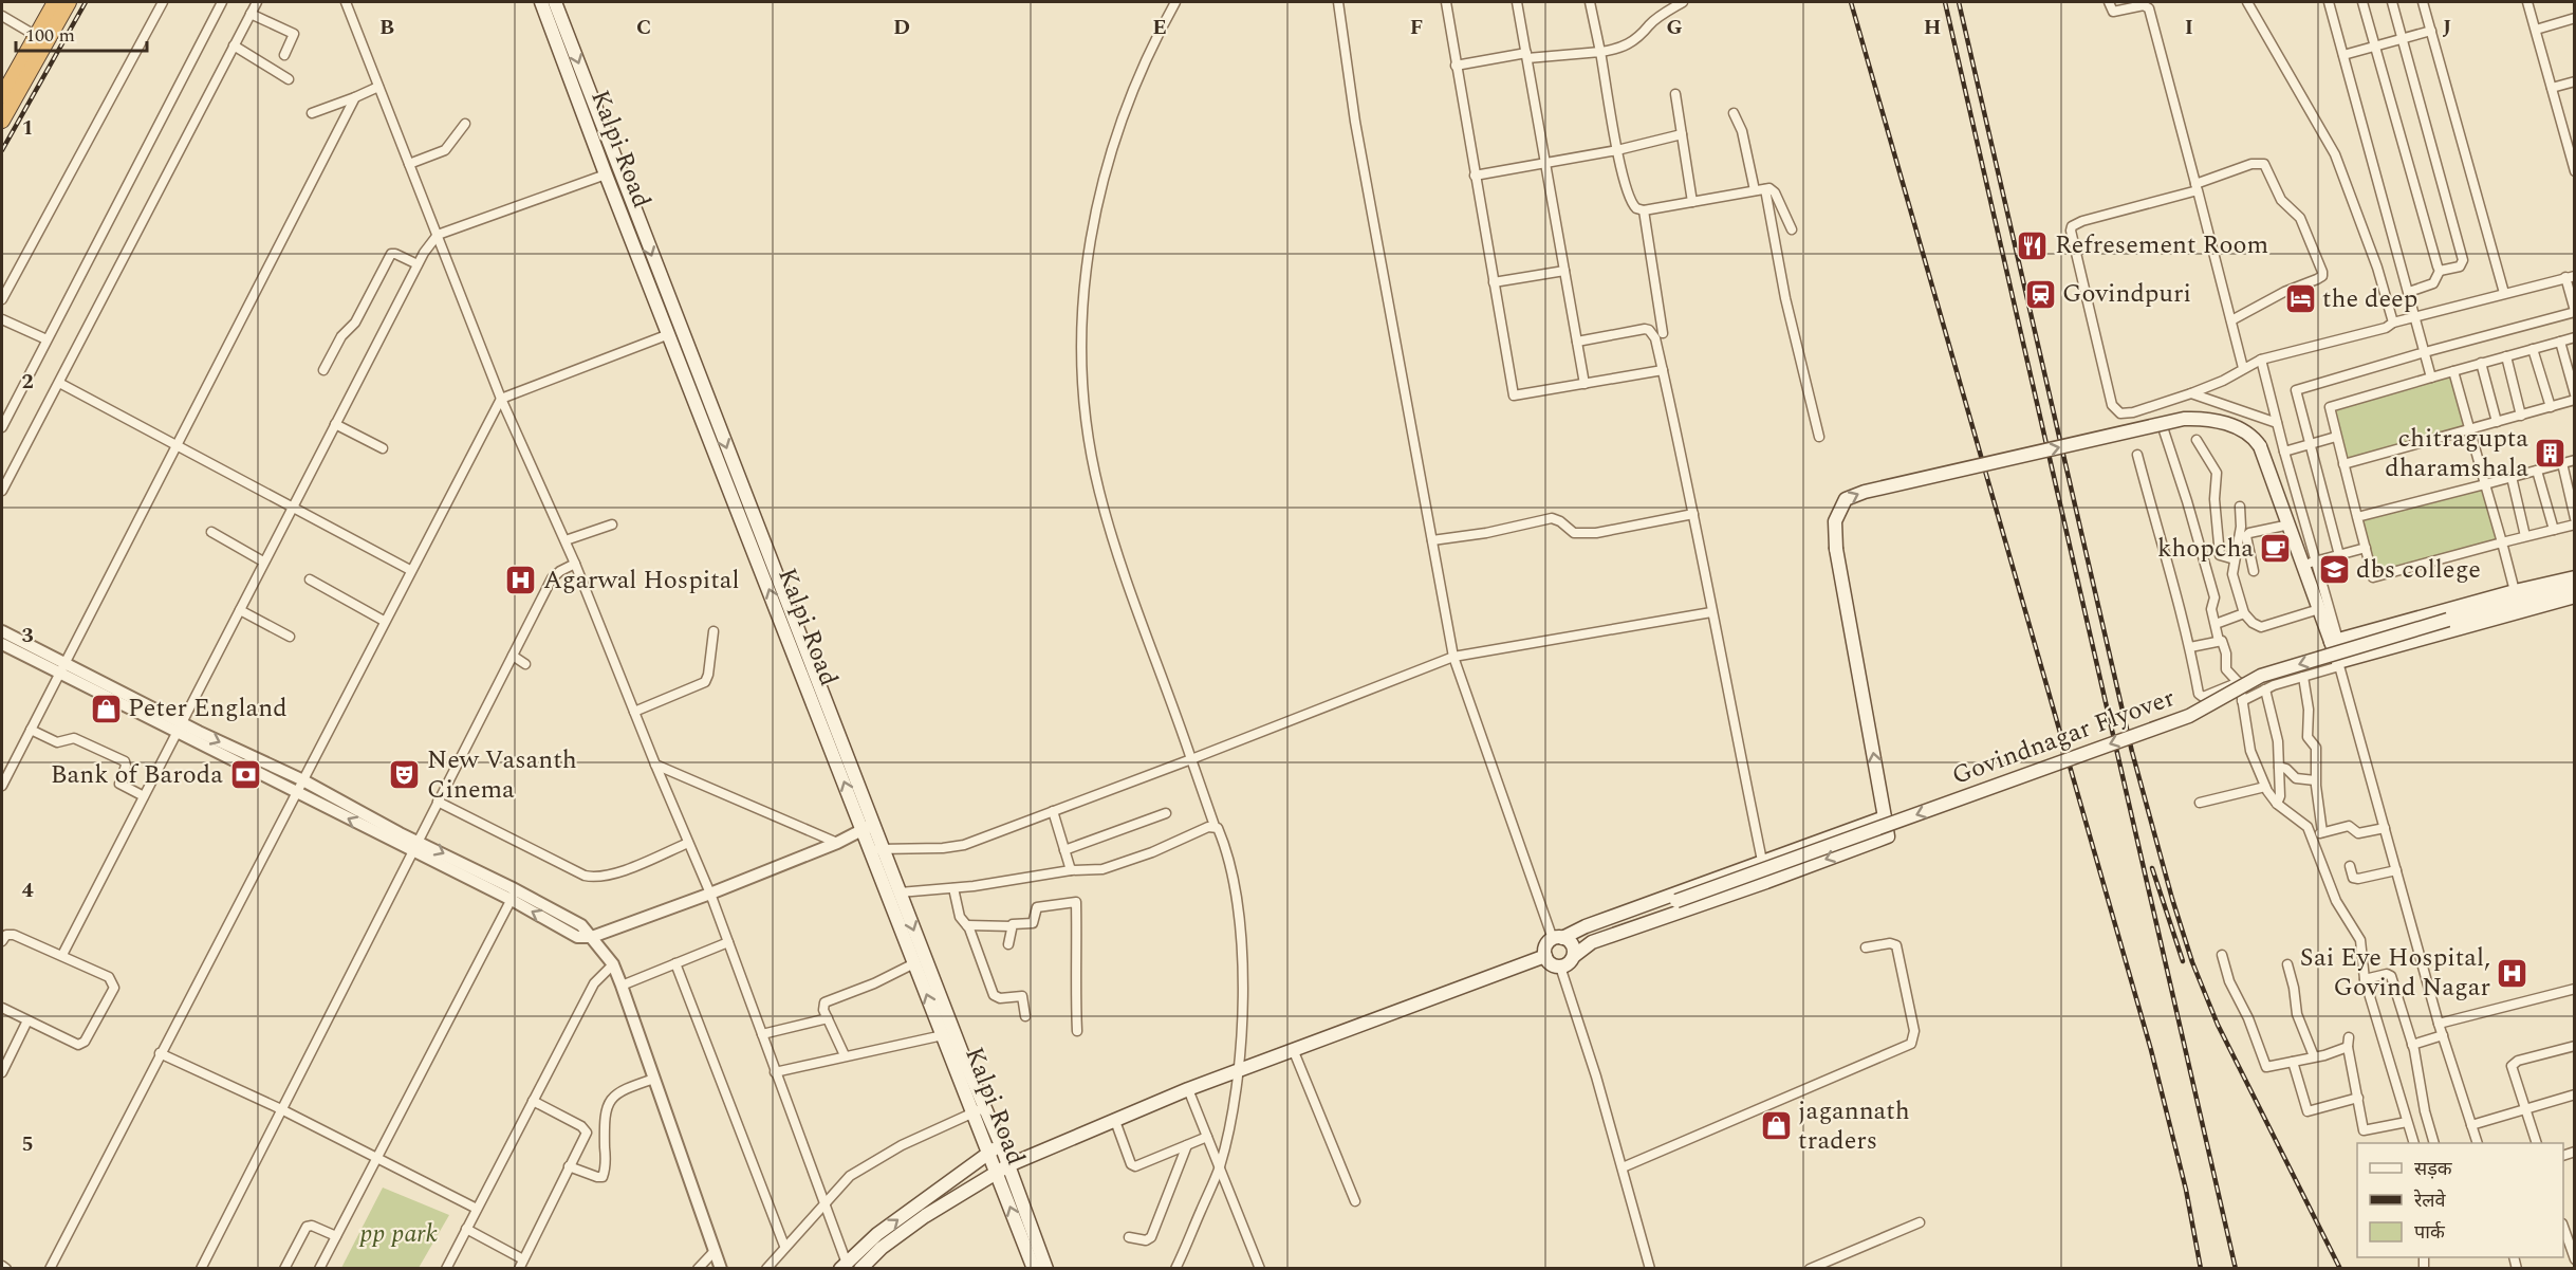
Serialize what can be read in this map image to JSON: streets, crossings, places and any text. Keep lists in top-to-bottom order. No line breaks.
{"streets":{"main road":["Kalpi Road","Govindnagar Flyover"]},"parks":["pp park"],"places":{"restaurant":["Refresement Room"],"station":["Govindpuri"],"hotel":["the deep"],"building":["chitragupta dharamshala"],"cafe":["khopcha"],"school or university":["dbs college"],"hospital":["Agarwal Hospital","Sai Eye Hospital, Govind Nagar"],"shop":["Peter England","jagannath traders"],"bank":["Bank of Baroda"],"theatre":["New Vasanth Cinema"]},"legend":["सड़क","रेलवे","पार्क"],"scale_bar":"100 m","grid":{"columns":["B","C","D","E","F","G","H","I","J"],"rows":["1","2","3","4","5"]}}
